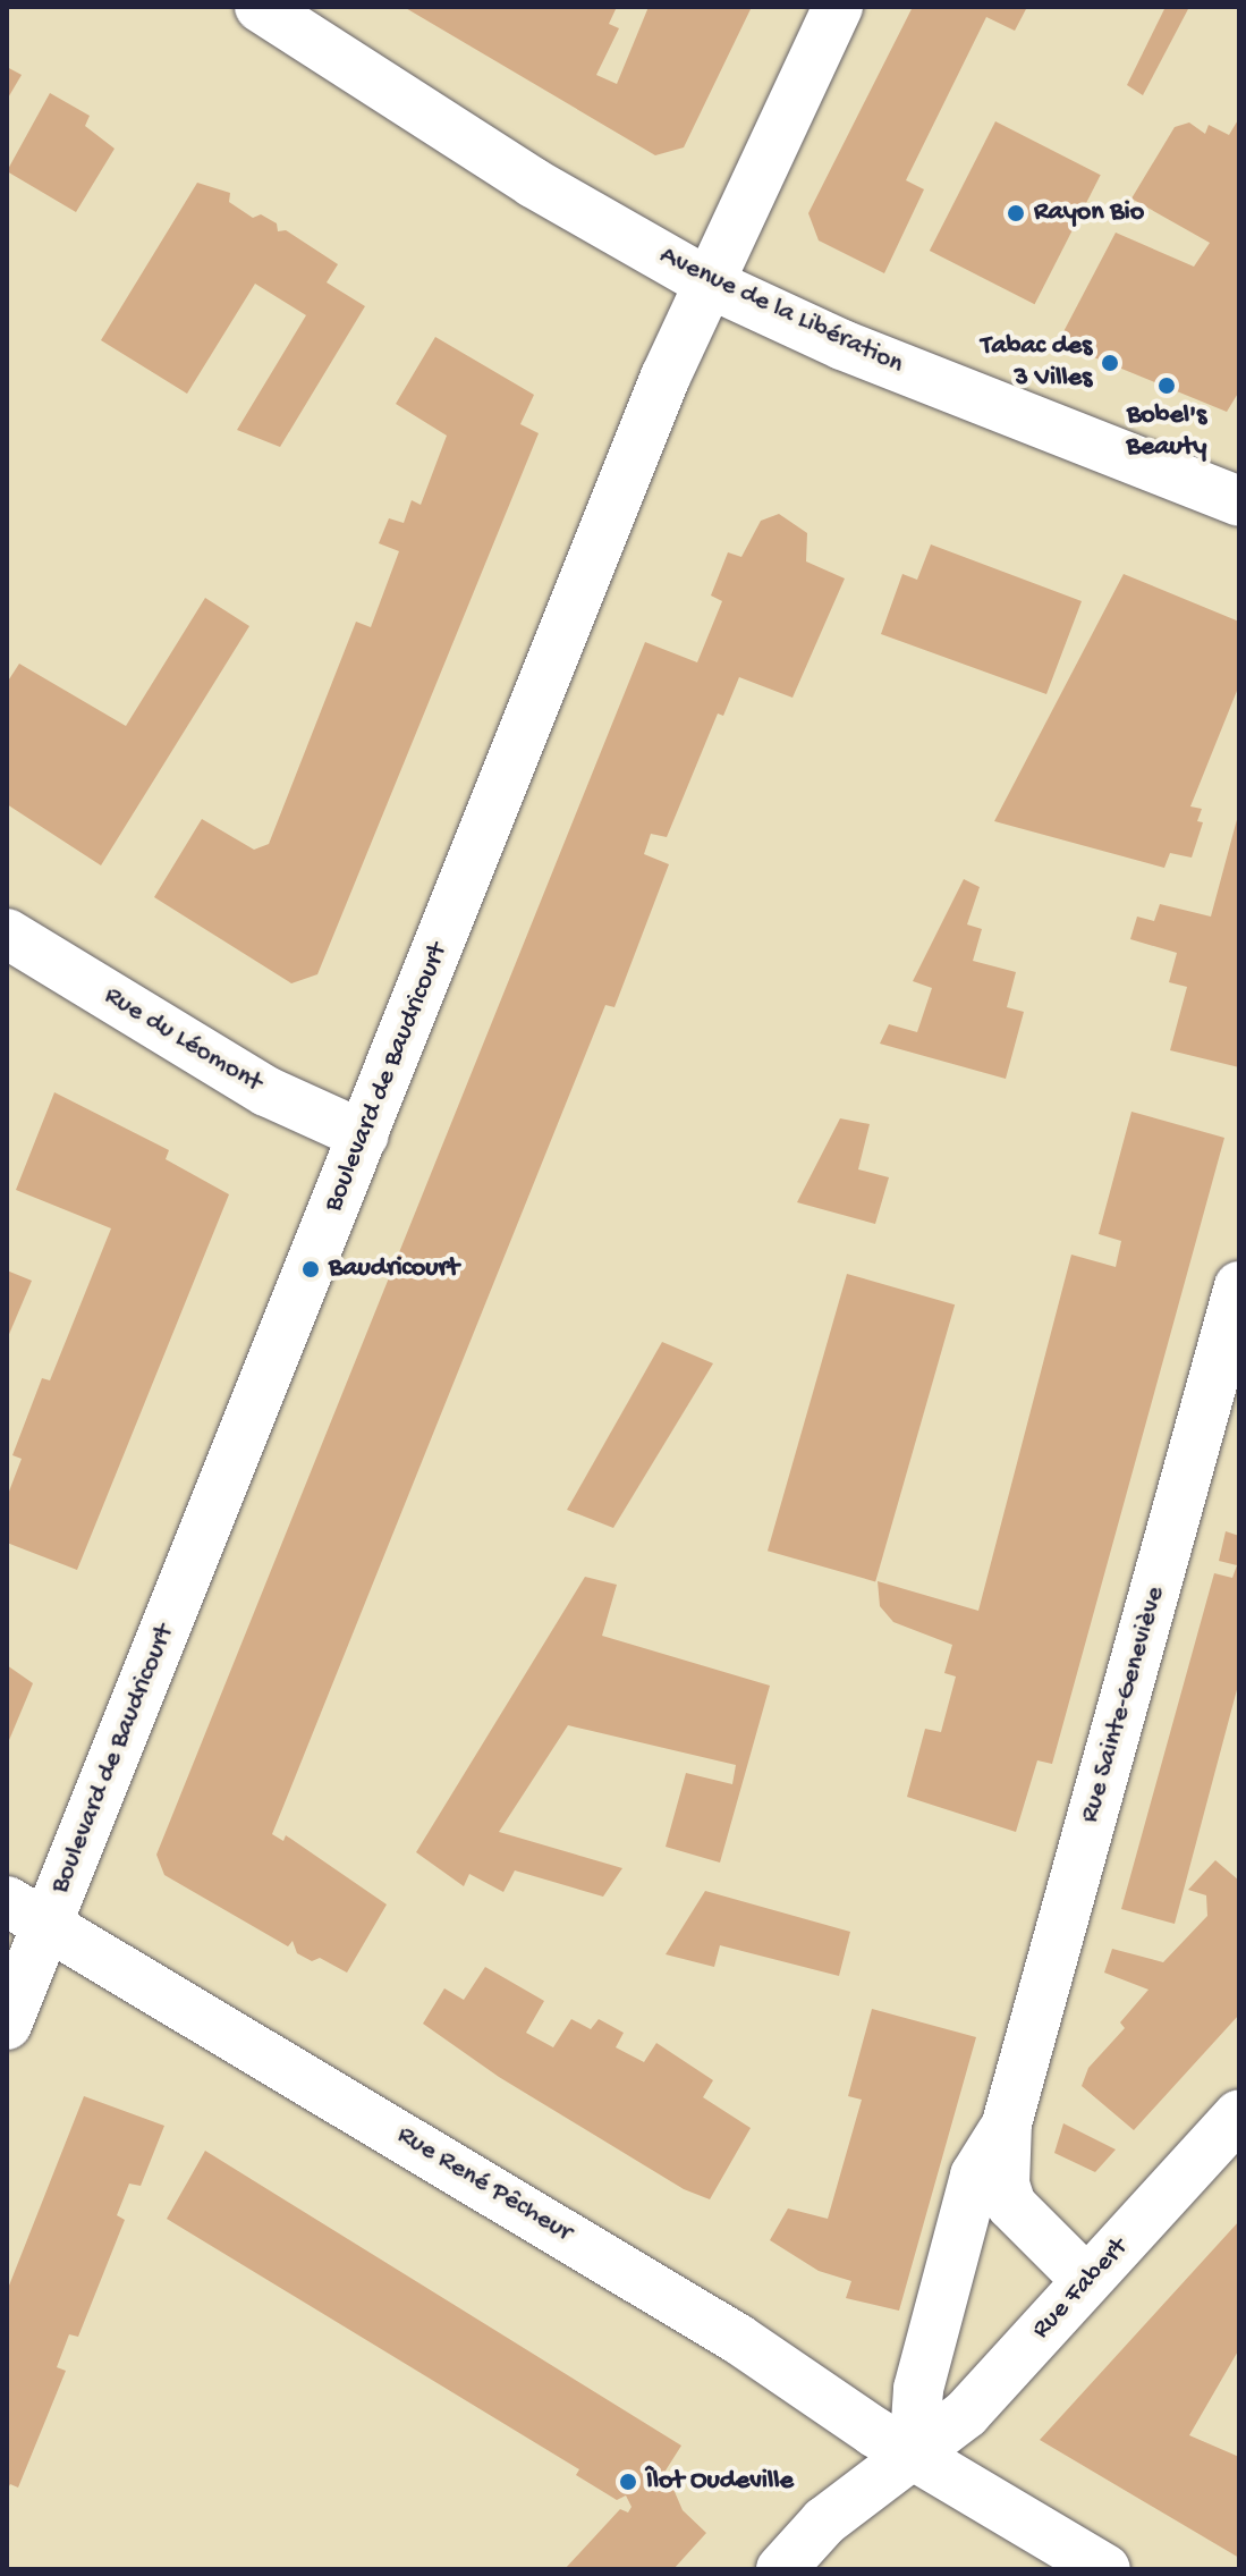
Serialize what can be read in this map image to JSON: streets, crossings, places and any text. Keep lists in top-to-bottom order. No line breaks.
{"streets":{"street":["Avenue de la Libération","Rue du Léomont","Boulevard de Baudricourt","Rue Sainte-Geneviève","Rue René Pêcheur","Rue Fabert"]},"crossings":[["Avenue de la Libération","Boulevard de Baudricourt"],["Rue du Léomont","Boulevard de Baudricourt"],["Boulevard de Baudricourt","Rue René Pêcheur"],["Rue Sainte-Geneviève","Rue René Pêcheur"],["Rue Sainte-Geneviève","Rue Fabert"],["Rue René Pêcheur","Rue Fabert"]],"places":["Rayon Bio","Tabac des 3 Villes","Bobel's Beauty","Baudricourt","Îlot Oudeville"]}
